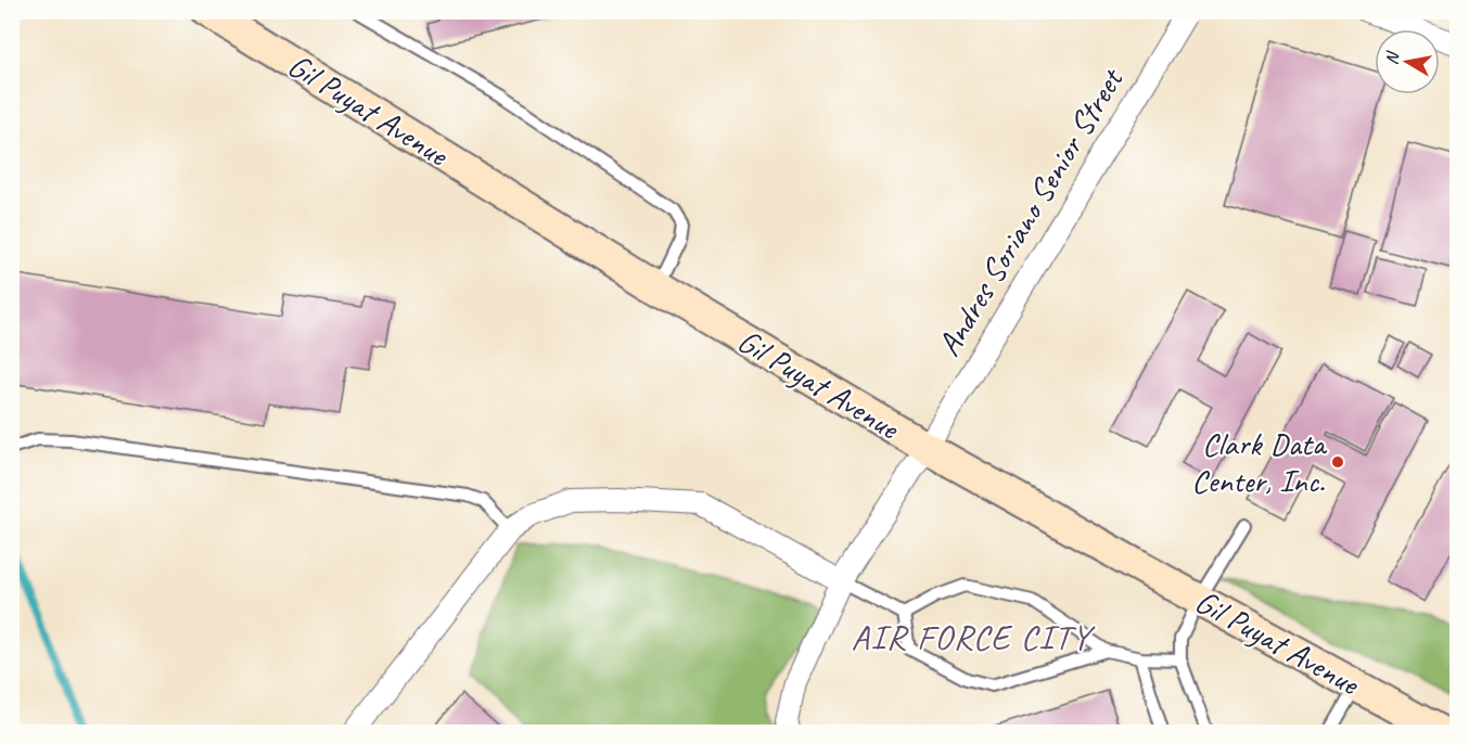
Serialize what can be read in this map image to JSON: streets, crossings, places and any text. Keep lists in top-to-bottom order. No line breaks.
{"streets":{"main road":["Gil Puyat Avenue"],"street":["Andres Soriano Senior Street"]},"crossings":[["Gil Puyat Avenue","Andres Soriano Senior Street"]],"districts":["AIR FORCE CITY"],"places":["Clark Data Center, Inc."],"north":"left"}
